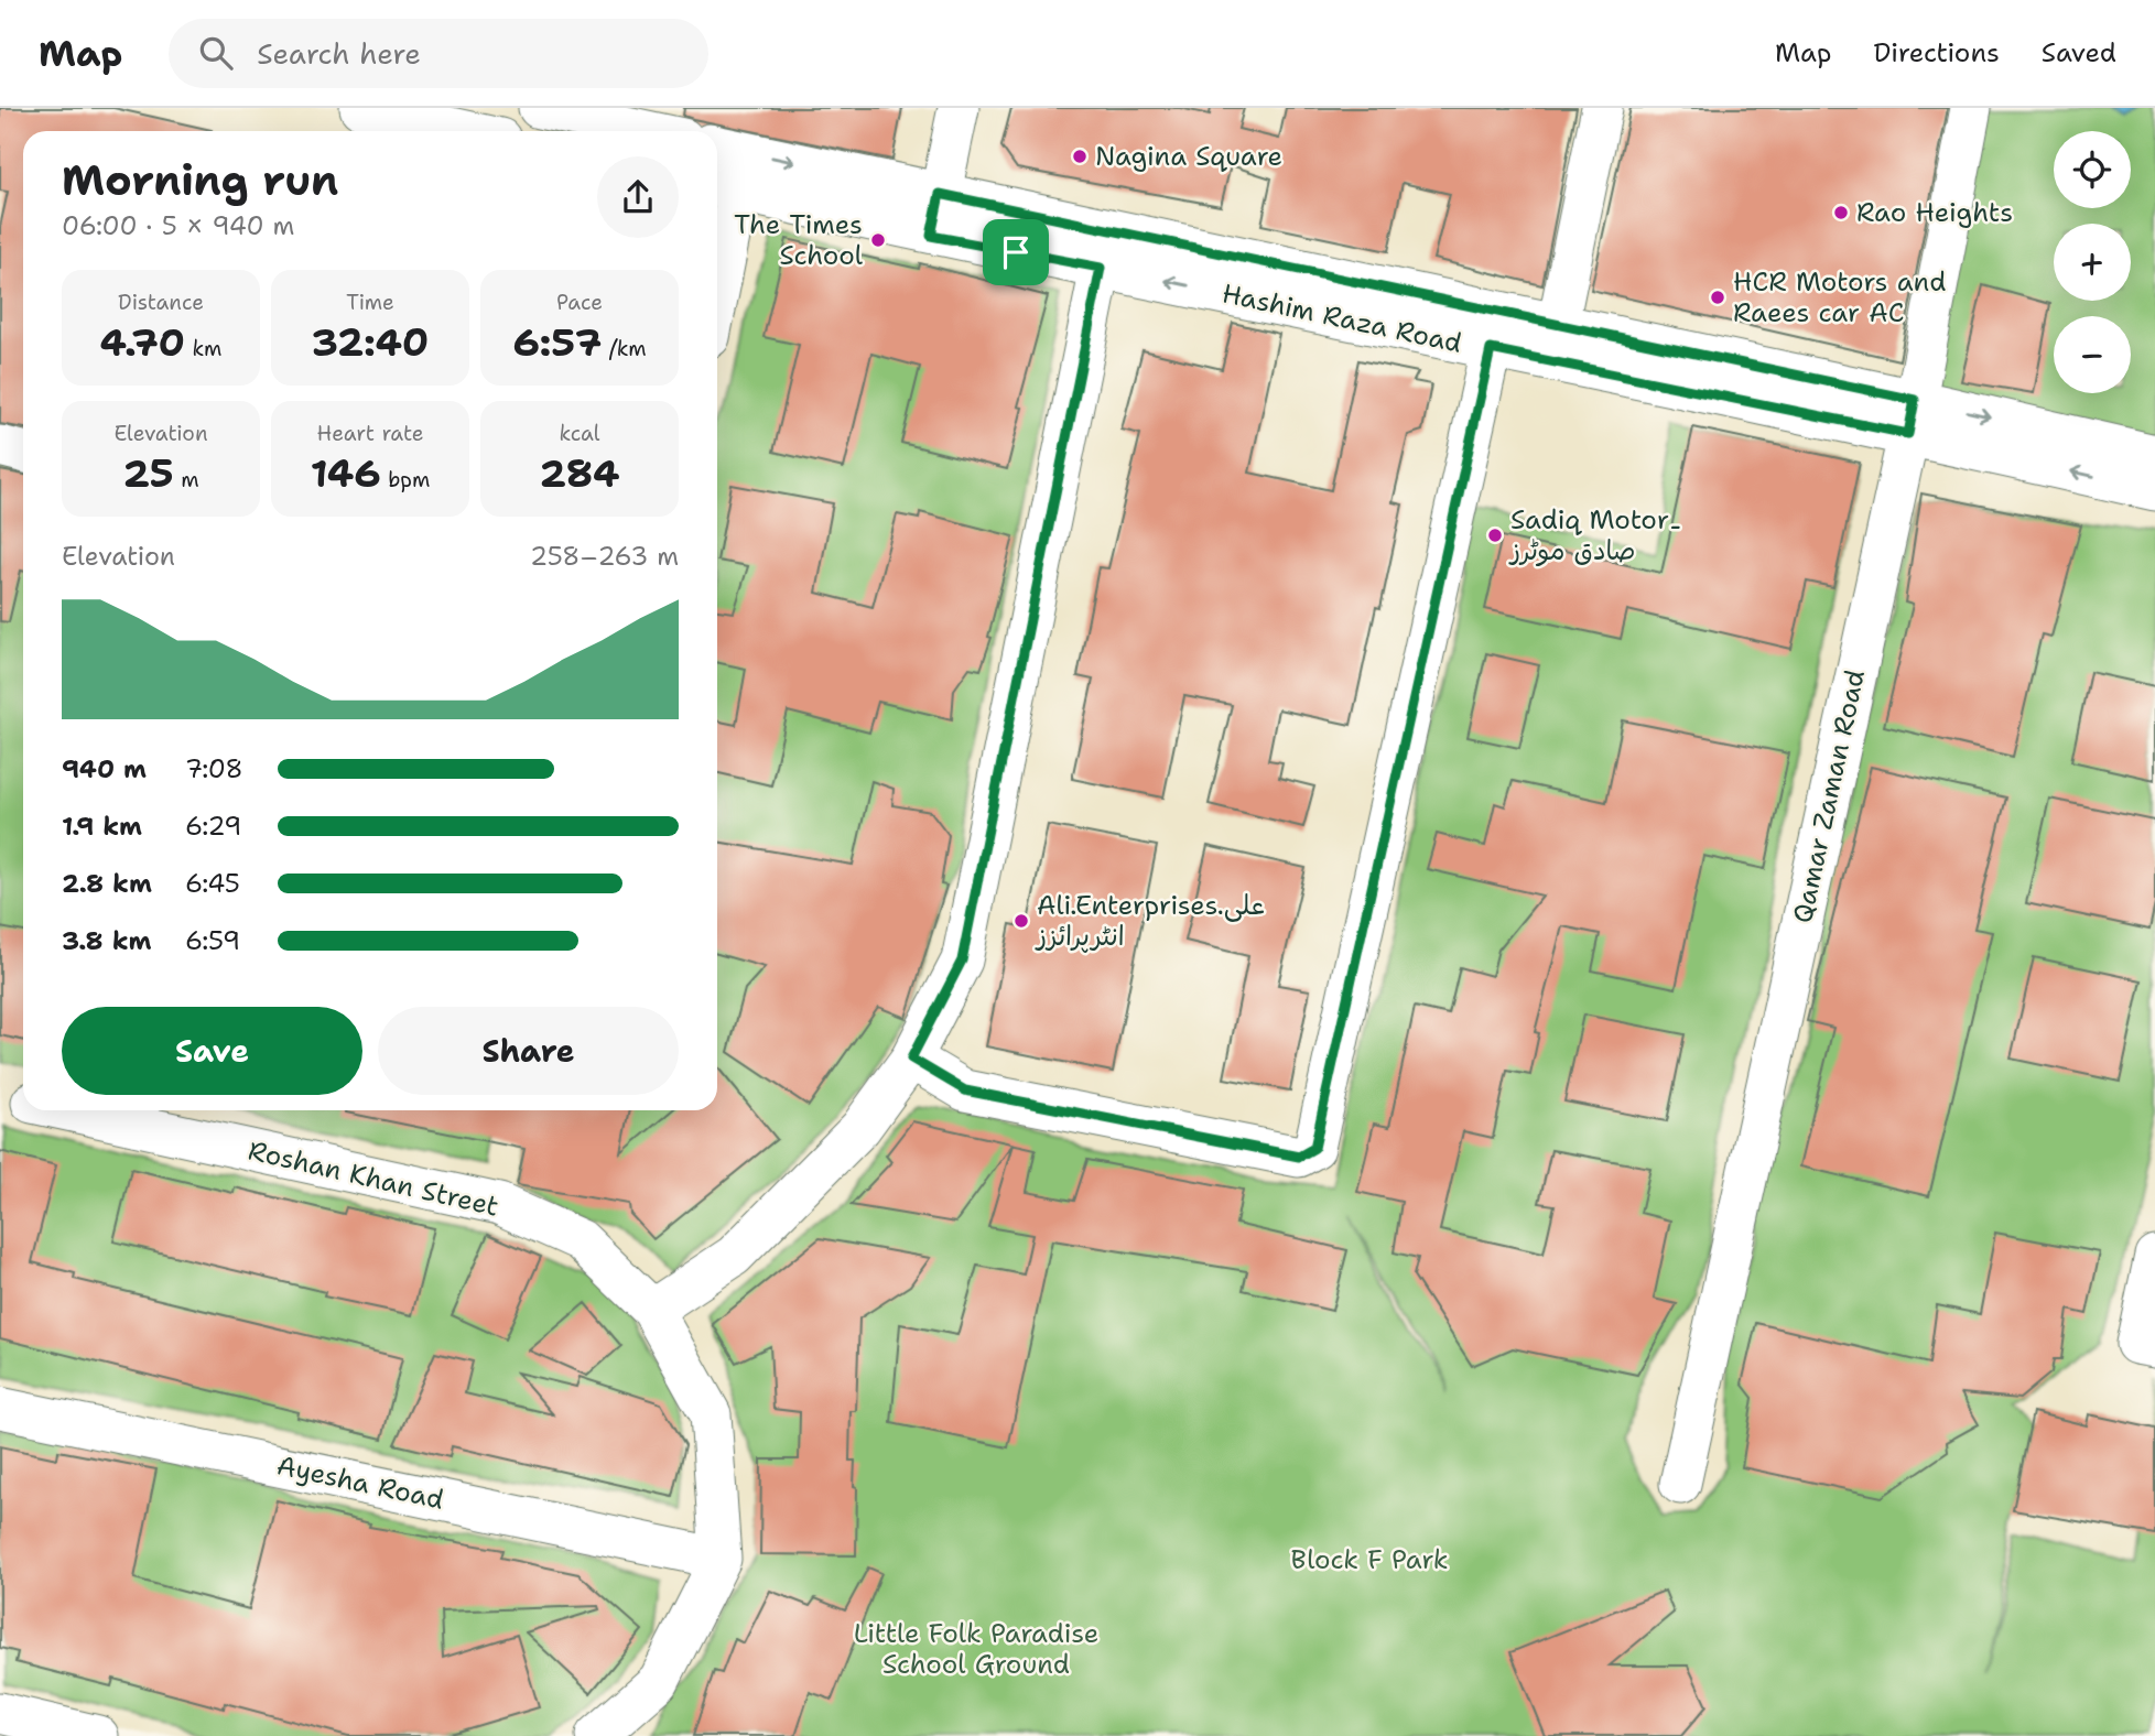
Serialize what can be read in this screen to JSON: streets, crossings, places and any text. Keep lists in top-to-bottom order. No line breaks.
{"streets":{"street":["Hashim Raza Road","Qamar Zaman Road","Roshan Khan Street","Ayesha Road"]},"crossings":[["Hashim Raza Road","Qamar Zaman Road"],["Roshan Khan Street","Ayesha Road"]],"parks":["Block F Park","Little Folk Paradise School Ground"],"places":["Nagina Square","Rao Heights","The Times School","HCR Motors and Raees car AC","Sadiq Motor۔ صادق موٹرز","Ali.Enterprises.علی انٹرپرائزز"],"page":{"header":"Map","search":"Search here","nav":["Map","Directions","Saved"],"map_buttons":["+","−"],"heading":["Morning run","06:00 · 5 × 940 m"],"stats":[["Distance","4.70 km"],["Time","32:40"],["Pace","6:57 /km"],["Elevation","25 m"],["Heart rate","146 bpm"],["kcal","284"]],"chart":["Elevation","258–263 m"],"list":[{"name":"940 m","note":"7:08"},{"name":"1.9 km","note":"6:29"},{"name":"2.8 km","note":"6:45"},{"name":"3.8 km","note":"6:59"}],"buttons":["Save","Share"]}}
